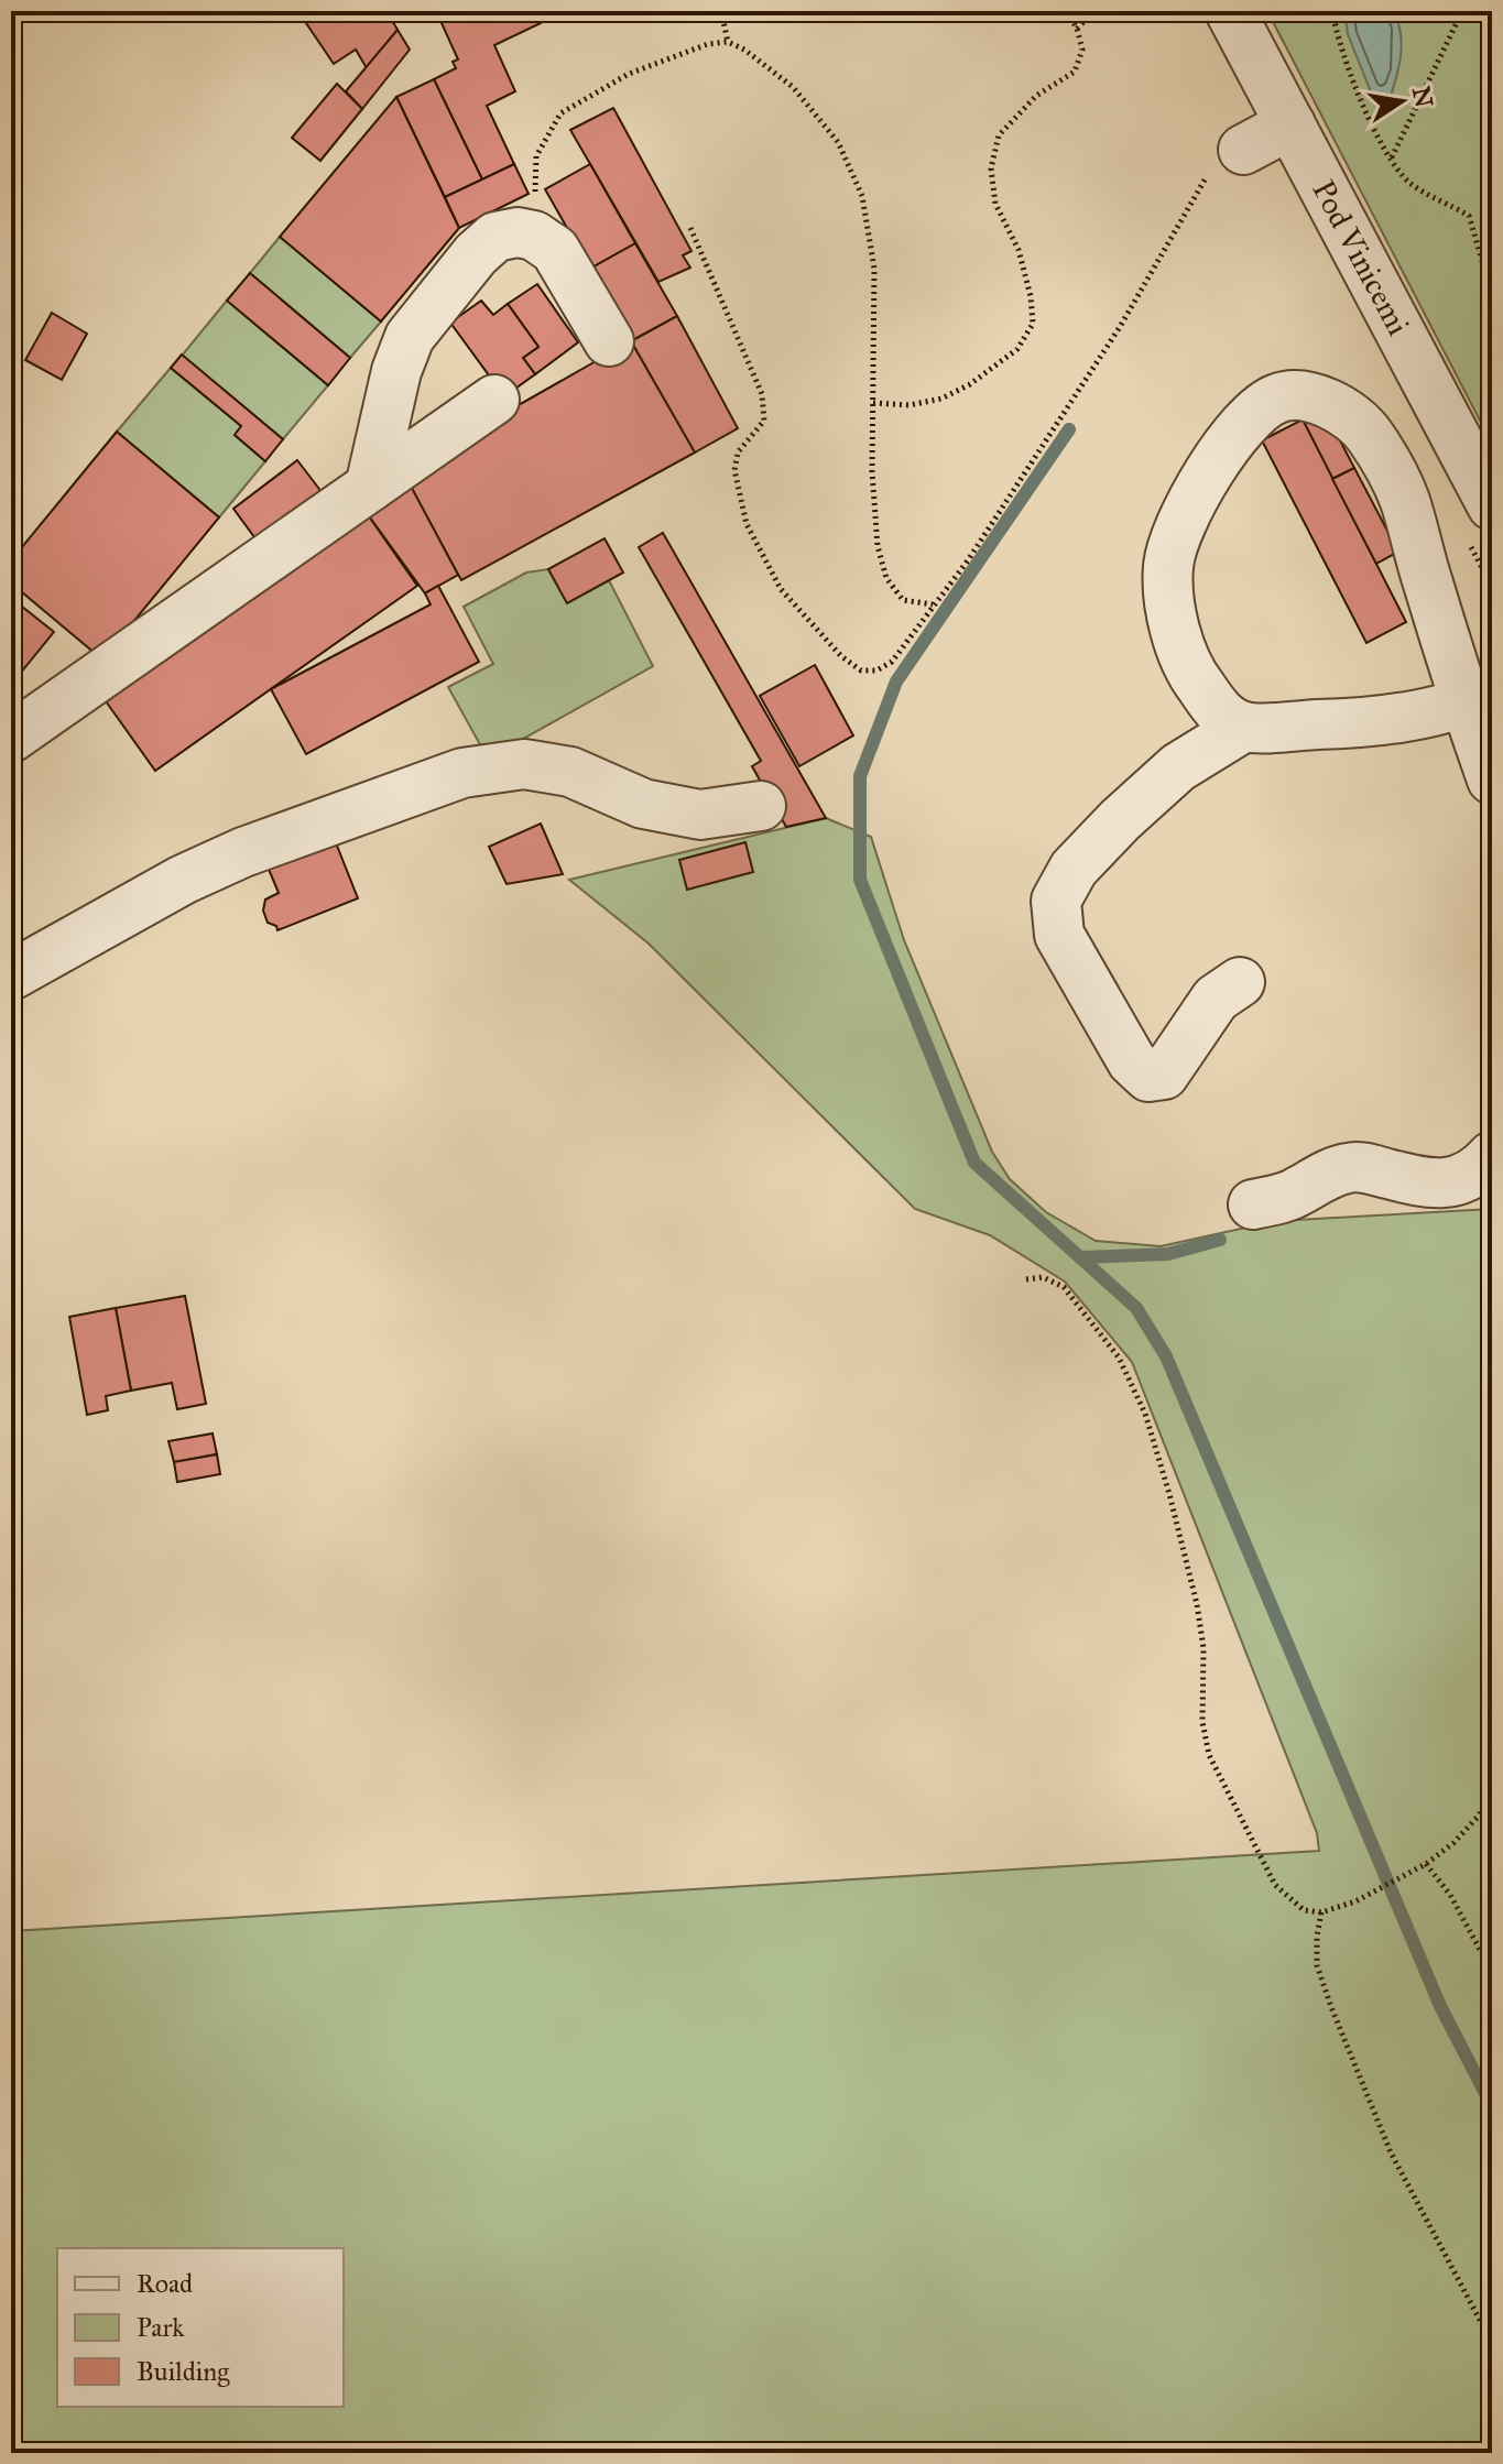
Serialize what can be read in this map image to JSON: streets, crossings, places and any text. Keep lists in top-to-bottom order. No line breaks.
{"streets":{"street":["Pod Vinicemi"]},"legend":["Road","Park","Building"],"north":"right"}
